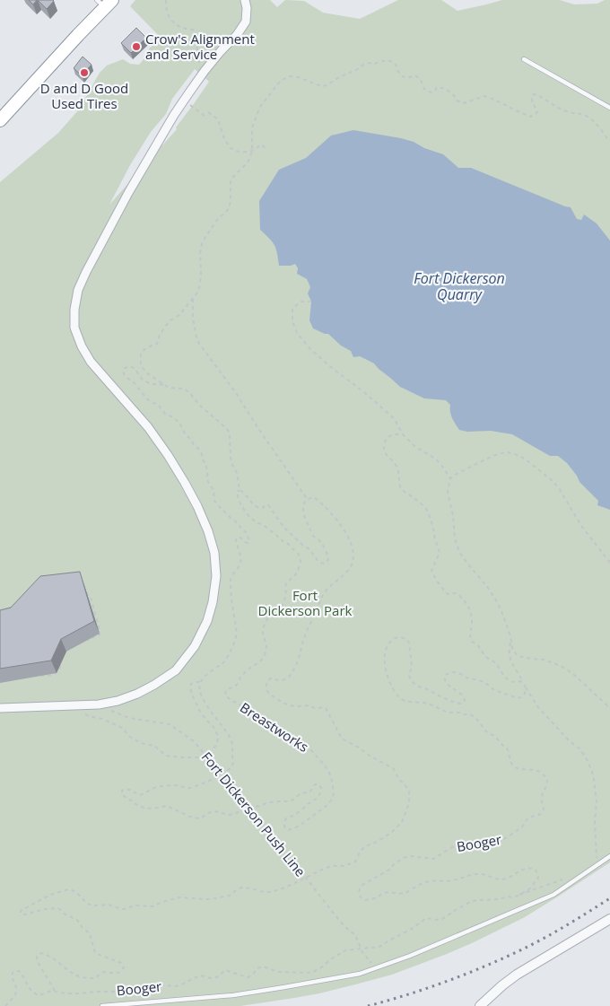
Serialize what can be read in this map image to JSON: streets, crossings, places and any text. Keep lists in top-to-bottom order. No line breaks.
{"streets":{"path":["Breastworks","Fort Dickerson Push Line","Booger"]},"crossings":[["Breastworks","Fort Dickerson Push Line"],["Fort Dickerson Push Line","Booger"]],"water":["Fort Dickerson Quarry"],"parks":["Fort Dickerson Park"],"places":["Crow's Alignment and Service","D and D Good Used Tires"]}
